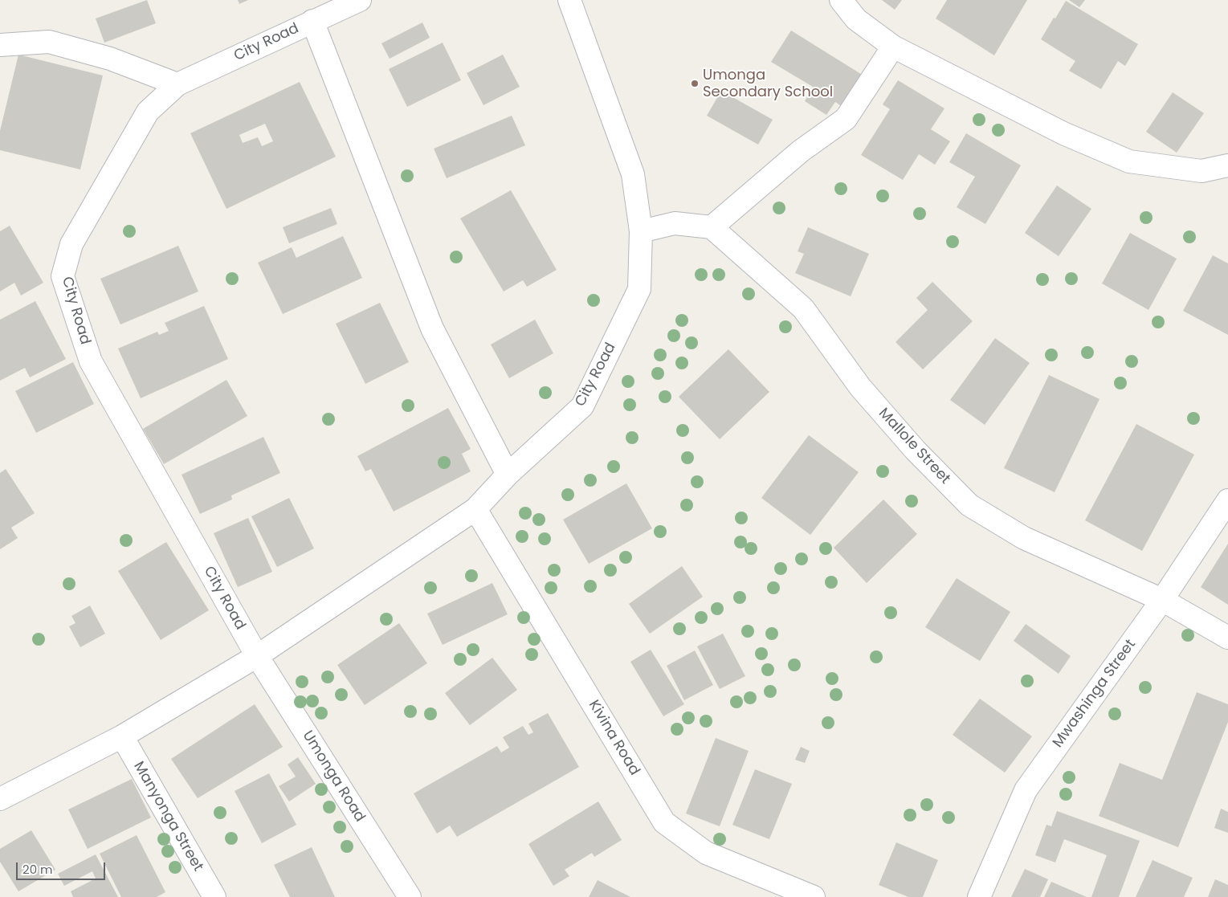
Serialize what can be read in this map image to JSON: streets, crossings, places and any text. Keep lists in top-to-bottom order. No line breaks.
{"streets":{"street":["City Road","Mallole Street","Mwashinga Street","Kivina Road","Umonga Road","Manyonga Street"]},"crossings":[["City Road","Kivina Road"],["City Road","Umonga Road"],["City Road","Manyonga Street"],["Mallole Street","Mwashinga Street"]],"places":["Umonga Secondary School"],"scale_bar":"20 m"}
